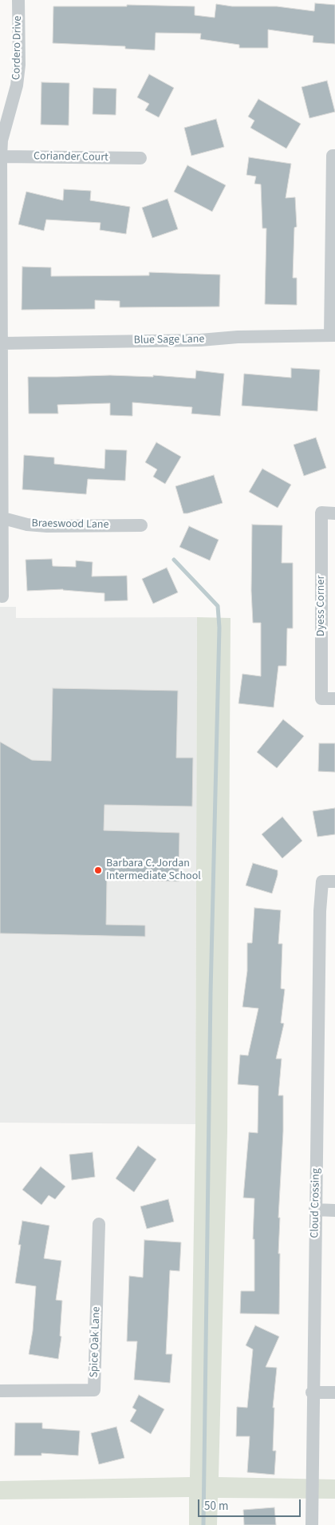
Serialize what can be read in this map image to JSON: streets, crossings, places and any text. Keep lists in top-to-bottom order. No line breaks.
{"streets":{"street":["Cordero Drive","Coriander Court","Blue Sage Lane","Braeswood Lane","Dyess Corner","Cloud Crossing","Spice Oak Lane"]},"crossings":[["Cordero Drive","Coriander Court"],["Cordero Drive","Blue Sage Lane"],["Cordero Drive","Braeswood Lane"]],"places":["Barbara C. Jordan Intermediate School"],"scale_bar":"50 m"}
